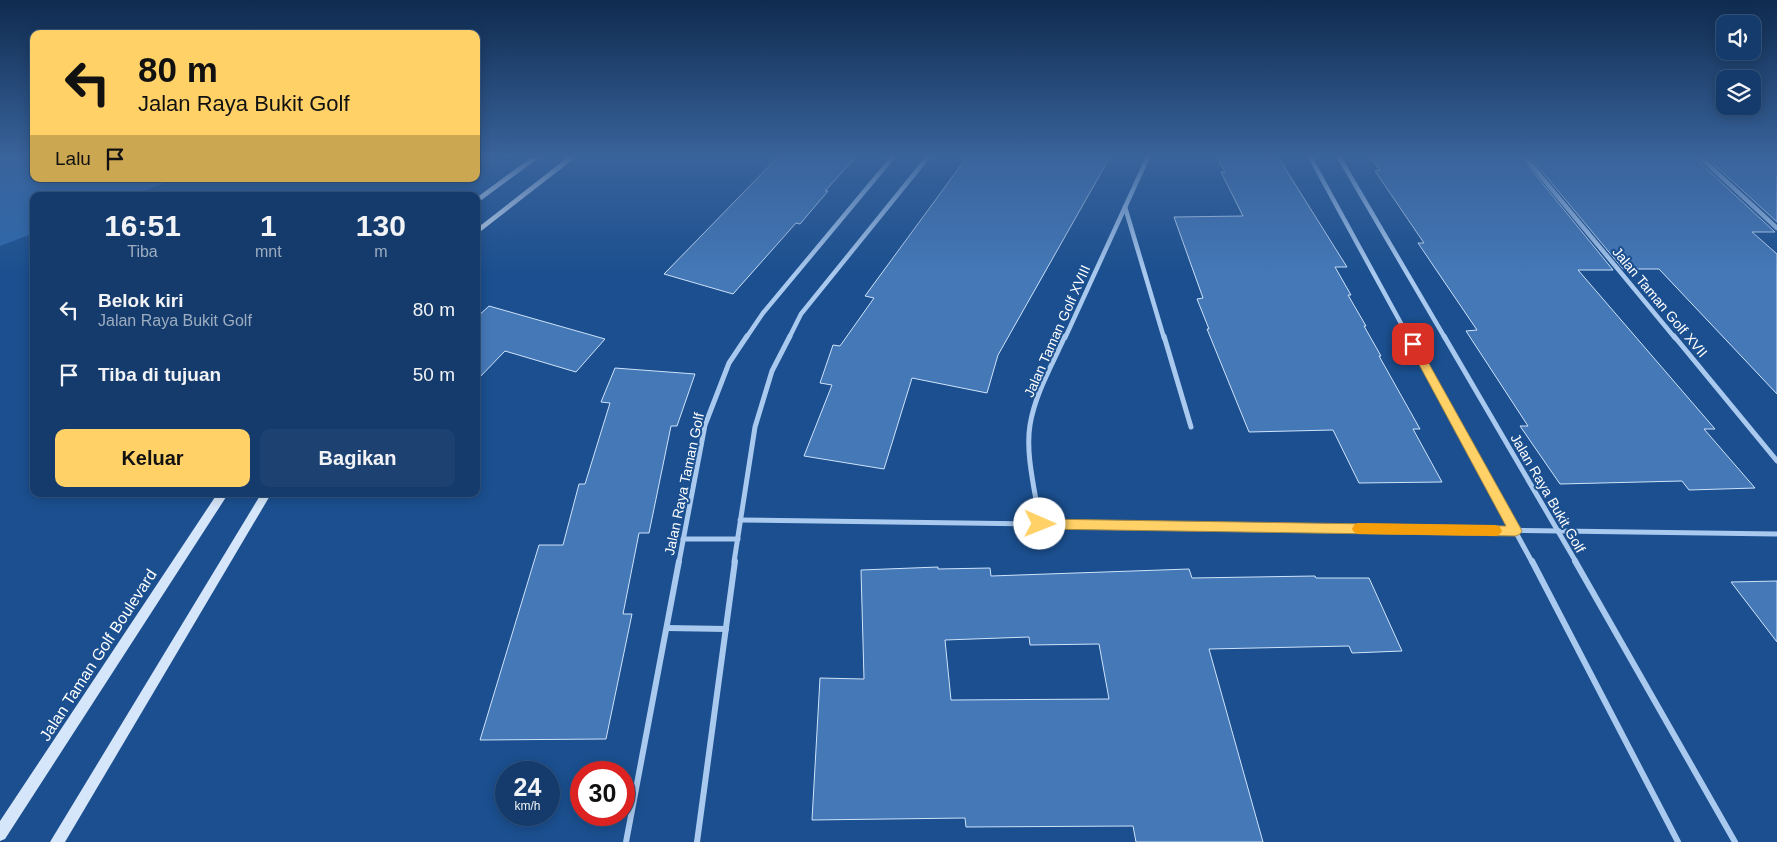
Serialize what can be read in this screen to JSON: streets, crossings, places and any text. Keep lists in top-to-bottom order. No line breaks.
{"streets":{"street":["Jalan Taman Golf XVII","Jalan Taman Golf XVIII","Jalan Raya Taman Golf","Jalan Raya Bukit Golf","Jalan Taman Golf Boulevard"]},"page":{"turn":["80 m","Jalan Raya Bukit Golf"],"then":"Lalu","eta":["16:51","Tiba","1","mnt","130","m"],"list":[{"name":"Belok kiri","note":"Jalan Raya Bukit Golf","value":"80 m"},{"name":"Tiba di tujuan","value":"50 m"}],"buttons":["Keluar","Bagikan"],"speed":"24 km/h","limit":"30"}}
